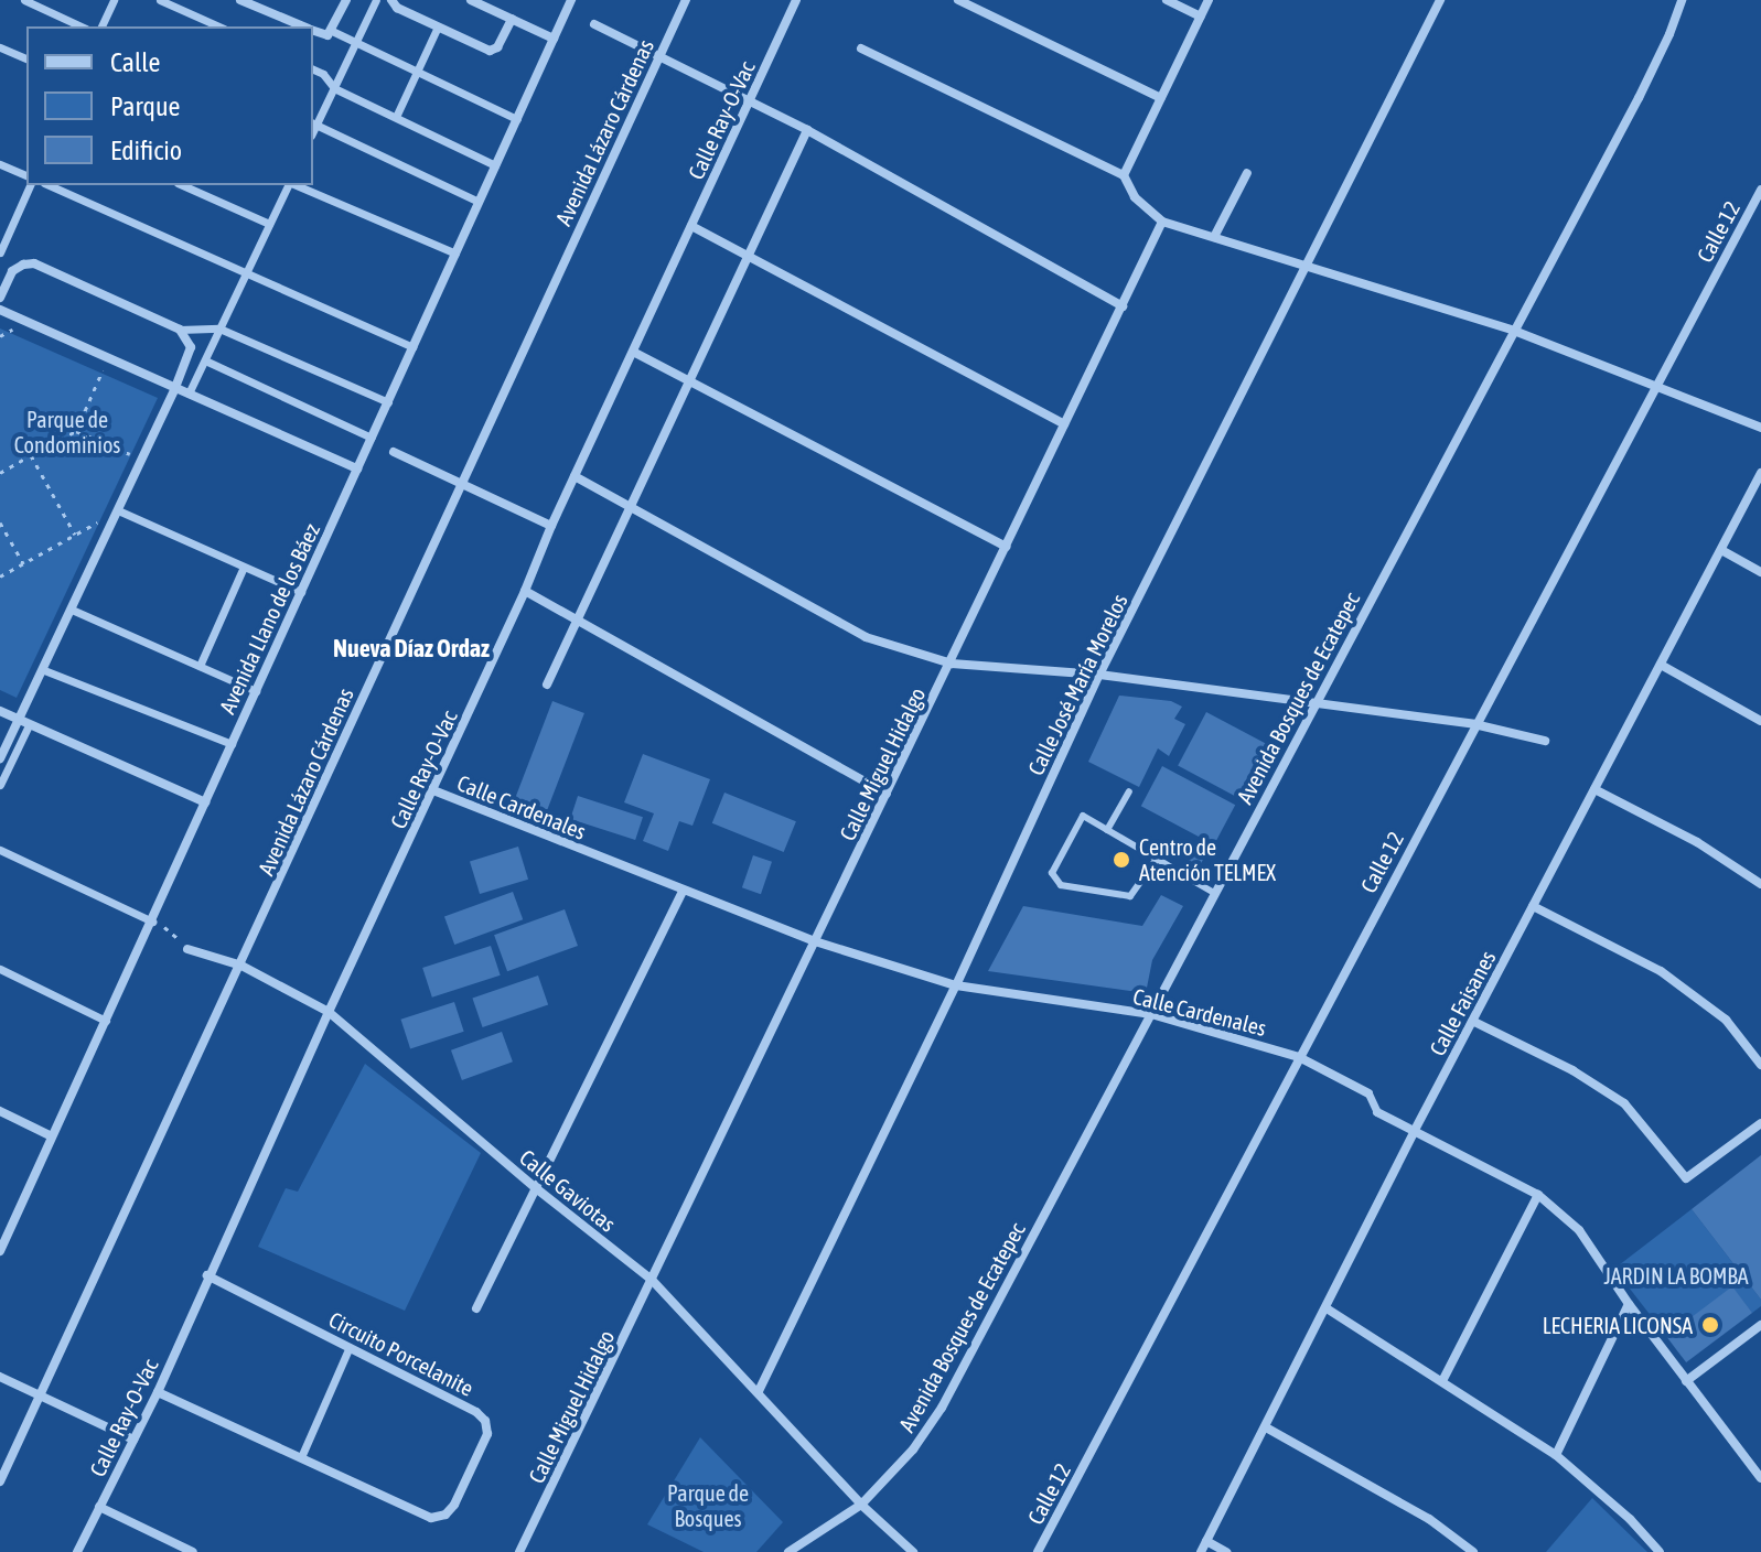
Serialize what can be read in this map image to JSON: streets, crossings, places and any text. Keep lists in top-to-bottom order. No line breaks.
{"streets":{"street":["Calle Ray-O-Vac","Avenida Lázaro Cárdenas","Calle 12","Avenida Llano de los Báez","Calle José María Morelos","Avenida Bosques de Ecatepec","Calle Miguel Hidalgo","Calle Cardenales","Calle Faisanes","Calle Gaviotas","Circuito Porcelanite"]},"crossings":[["Calle Ray-O-Vac","Calle Cardenales"],["Calle Ray-O-Vac","Calle Gaviotas"],["Calle Ray-O-Vac","Circuito Porcelanite"],["Avenida Lázaro Cárdenas","Calle Gaviotas"],["Calle 12","Calle Cardenales"],["Calle José María Morelos","Calle Cardenales"],["Calle José María Morelos","Calle Gaviotas"],["Avenida Bosques de Ecatepec","Calle Cardenales"],["Avenida Bosques de Ecatepec","Calle Gaviotas"],["Calle Miguel Hidalgo","Calle Cardenales"],["Calle Miguel Hidalgo","Calle Gaviotas"],["Calle Cardenales","Calle Faisanes"]],"districts":["Nueva Díaz Ordaz"],"parks":["Parque de Condominios","JARDIN LA BOMBA","Parque de Bosques"],"places":["Centro de Atención TELMEX","LECHERIA LICONSA"],"legend":["Calle","Parque","Edificio"]}
